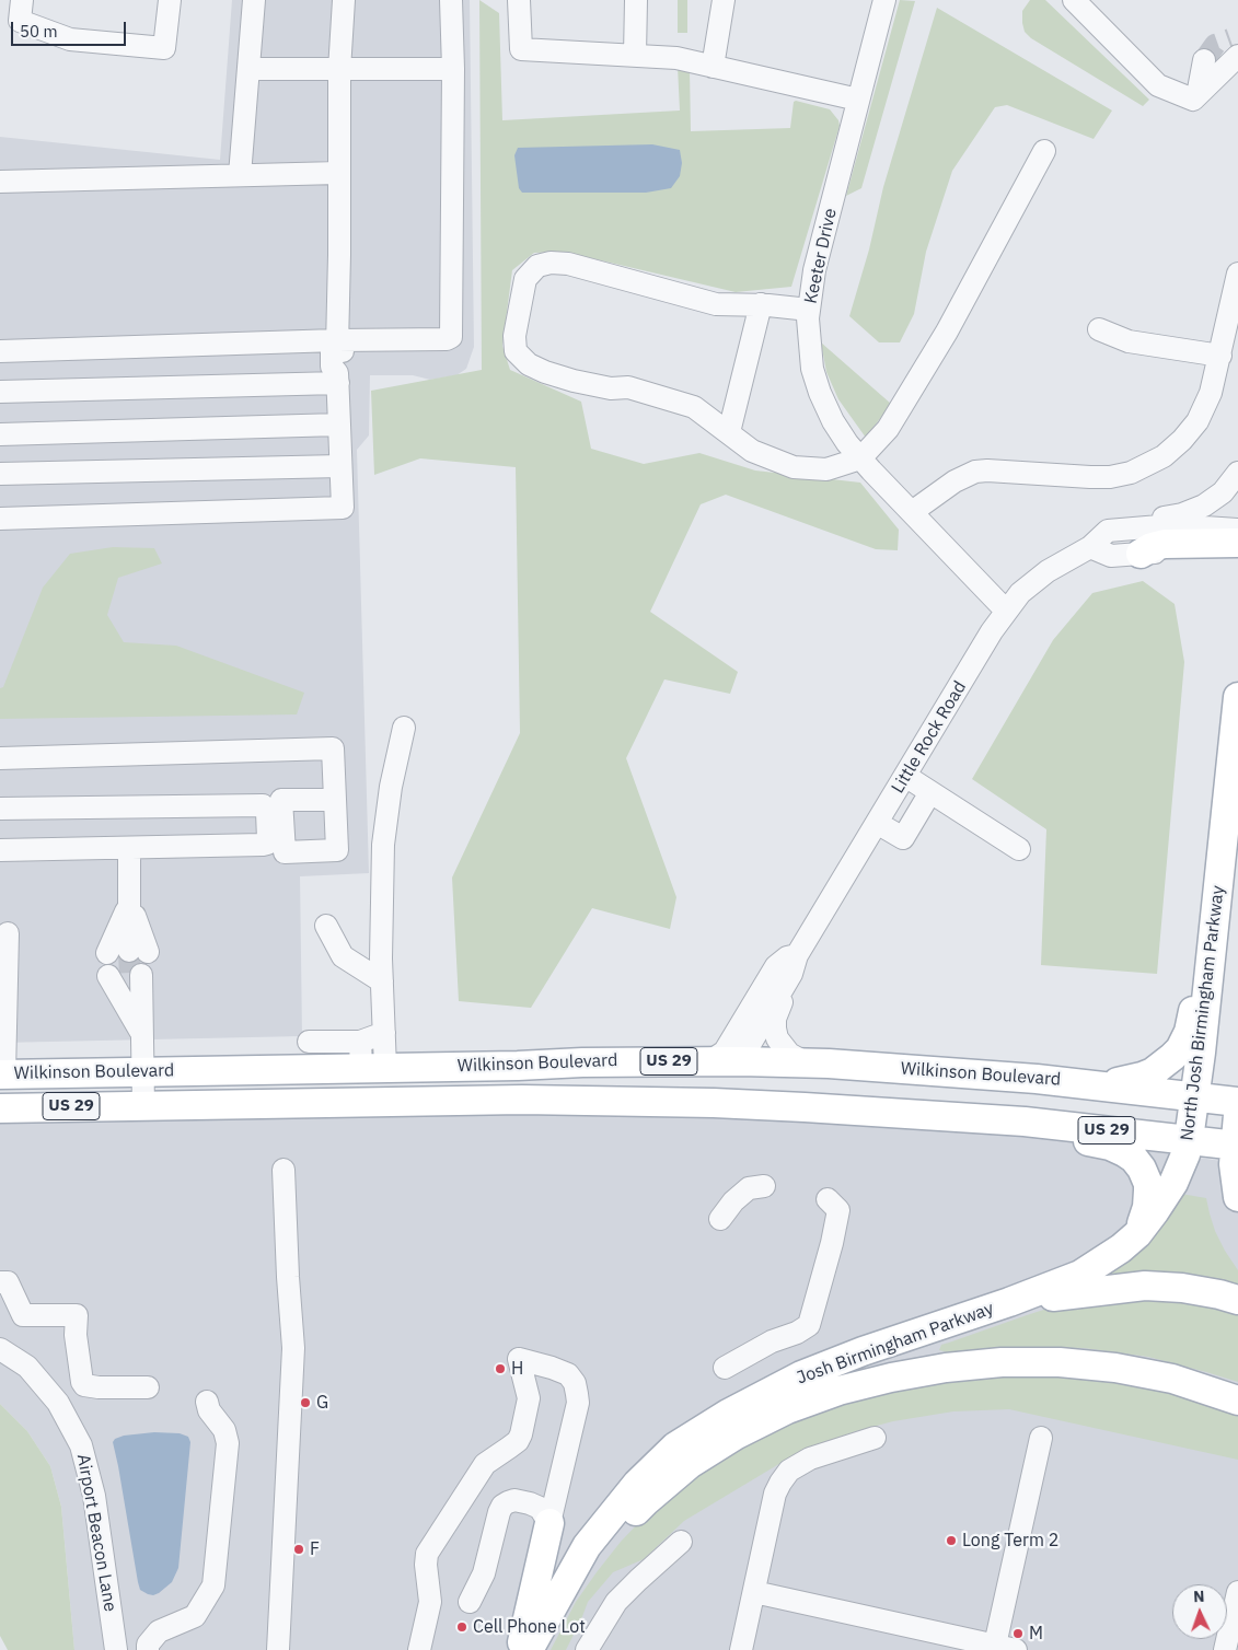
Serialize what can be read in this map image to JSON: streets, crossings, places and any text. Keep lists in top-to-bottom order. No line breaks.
{"streets":{"main road":["North Josh Birmingham Parkway","US 29","Wilkinson Boulevard","Josh Birmingham Parkway"],"street":["Keeter Drive","Little Rock Road","Airport Beacon Lane"]},"crossings":[["Keeter Drive","Little Rock Road"],["Little Rock Road","Wilkinson Boulevard"],["North Josh Birmingham Parkway","Wilkinson Boulevard"],["North Josh Birmingham Parkway","Josh Birmingham Parkway"]],"places":["H","G","Long Term 2","F","Cell Phone Lot","M"],"scale_bar":"50 m","north":"top"}
